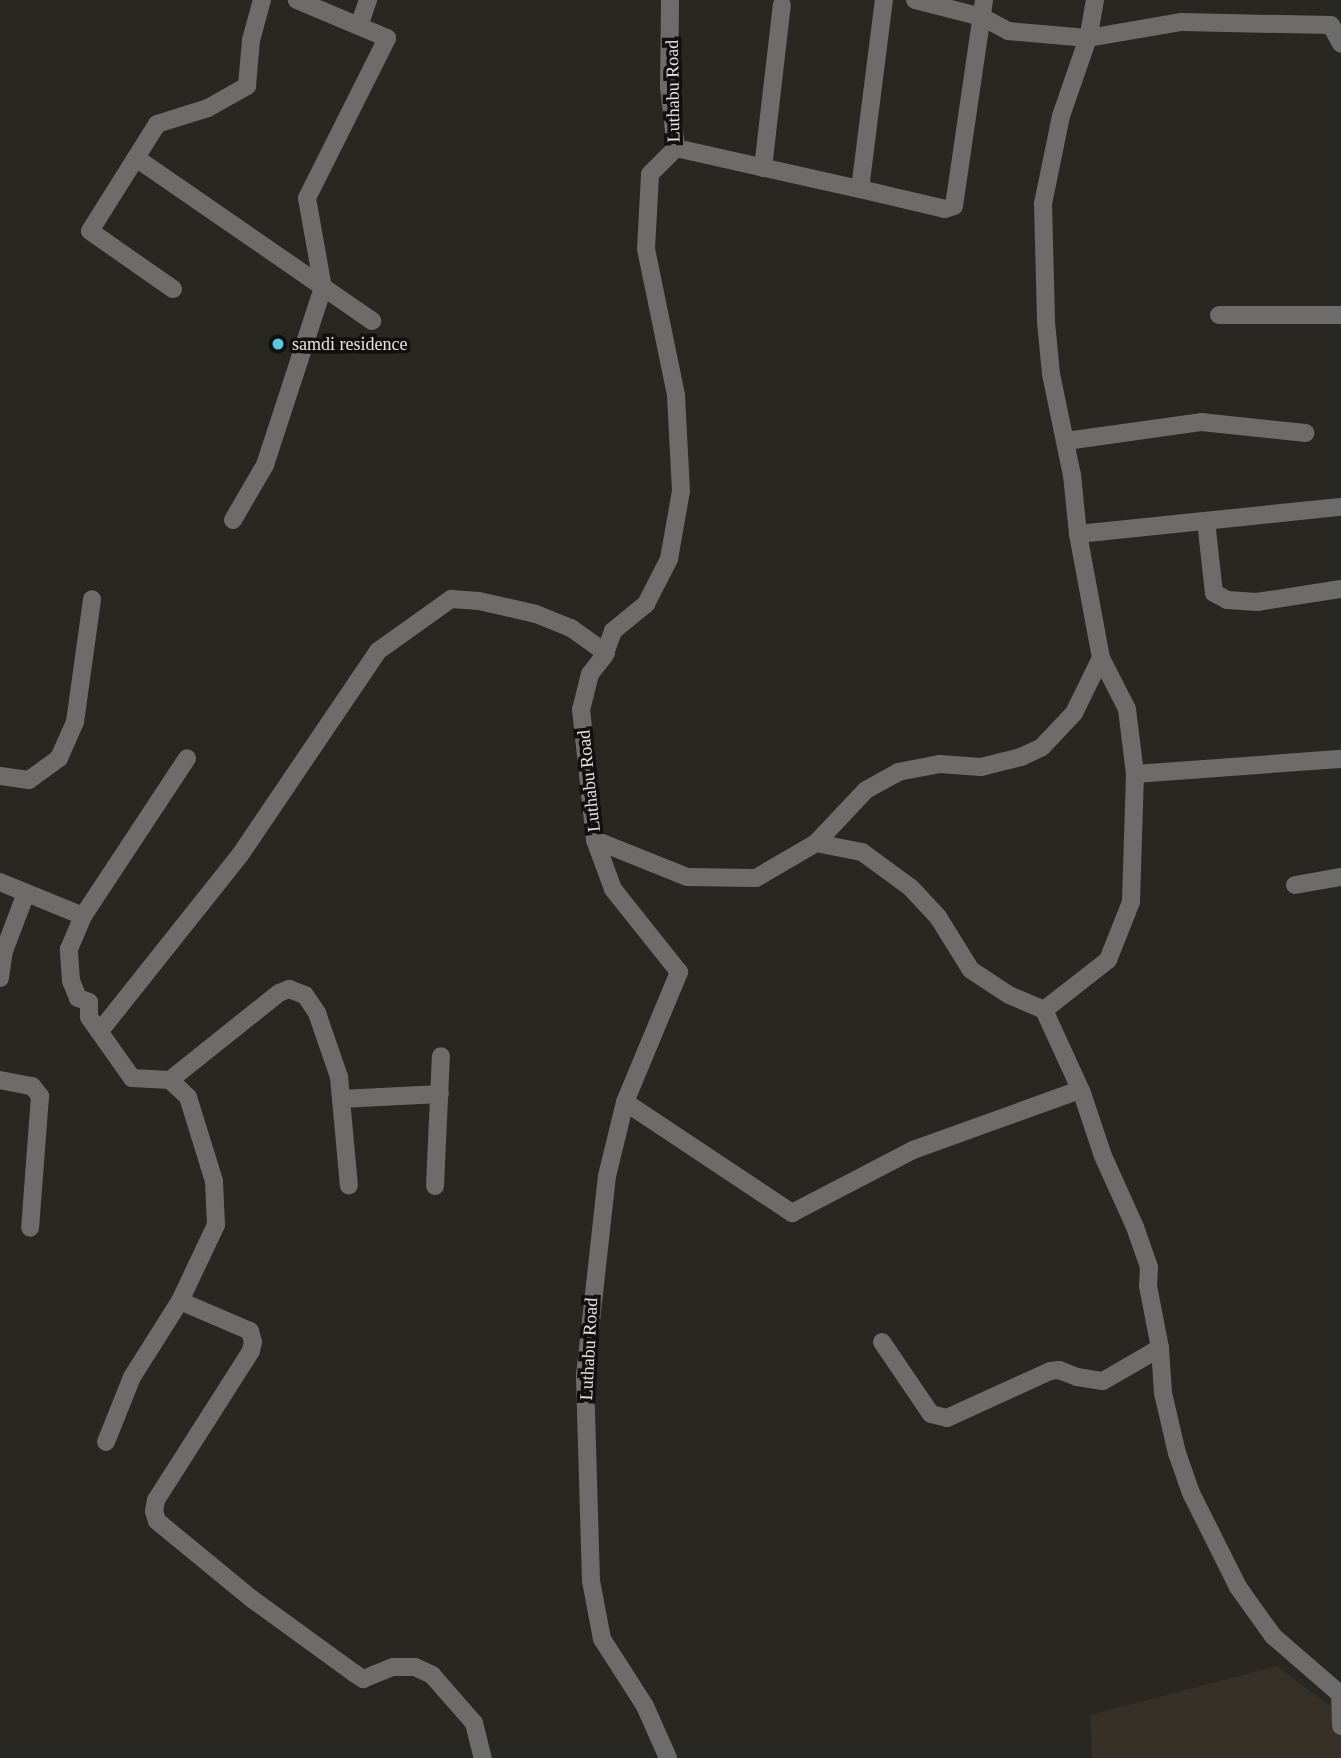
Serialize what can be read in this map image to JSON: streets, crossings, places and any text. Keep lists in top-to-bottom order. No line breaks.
{"streets":{"street":["Luthabu Road"]},"places":["samdi residence"]}
